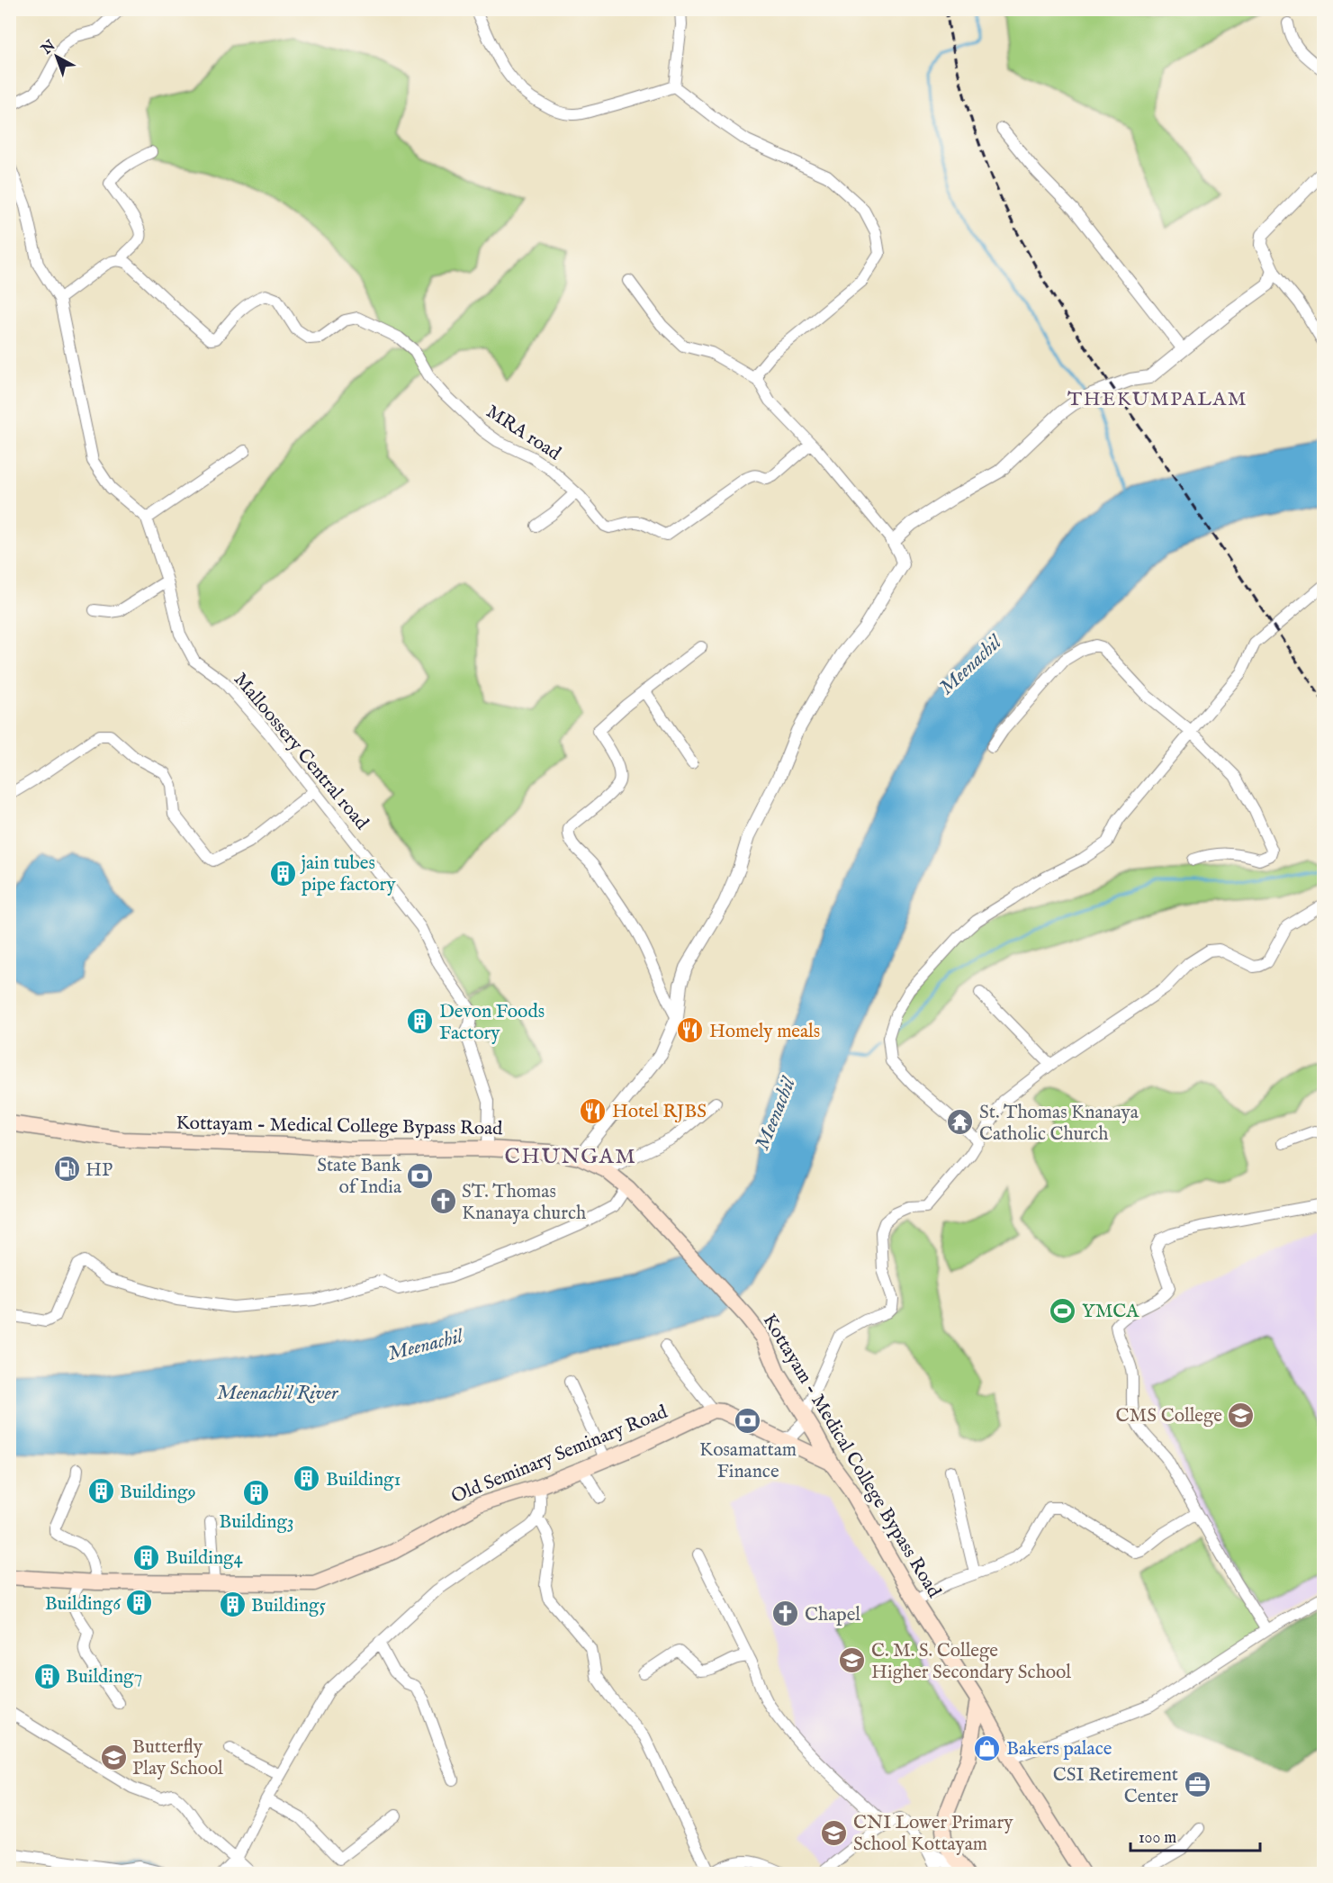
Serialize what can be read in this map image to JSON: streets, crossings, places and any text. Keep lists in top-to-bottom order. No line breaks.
{"streets":{"main road":["Kottayam - Medical College Bypass Road","Old Seminary Seminary Road"],"street":["MRA road","Malloossery Central road"]},"crossings":[["Malloossery Central road","Kottayam - Medical College Bypass Road"]],"districts":["THEKUMPALAM","CHUNGAM"],"water":["Meenachil","Meenachil River"],"places":{"building":["jain tubes pipe factory","Devon Foods Factory","Building1","Building9","Building3","Building4","Building6","Building5","Building7"],"restaurant":["Homely meals","Hotel RJBS"],"temple":["St. Thomas Knanaya Catholic Church"],"fuel station":["HP"],"bank":["State Bank of India","Kosamattam Finance"],"church":["ST. Thomas Knanaya church","Chapel"],"sports":["YMCA"],"school or university":["CMS College","C. M. S. College Higher Secondary School","Butterfly Play School","CNI Lower Primary School Kottayam"],"shop":["Bakers palace"],"office":["CSI Retirement Center"]},"scale_bar":"100 m","north":"top left"}
